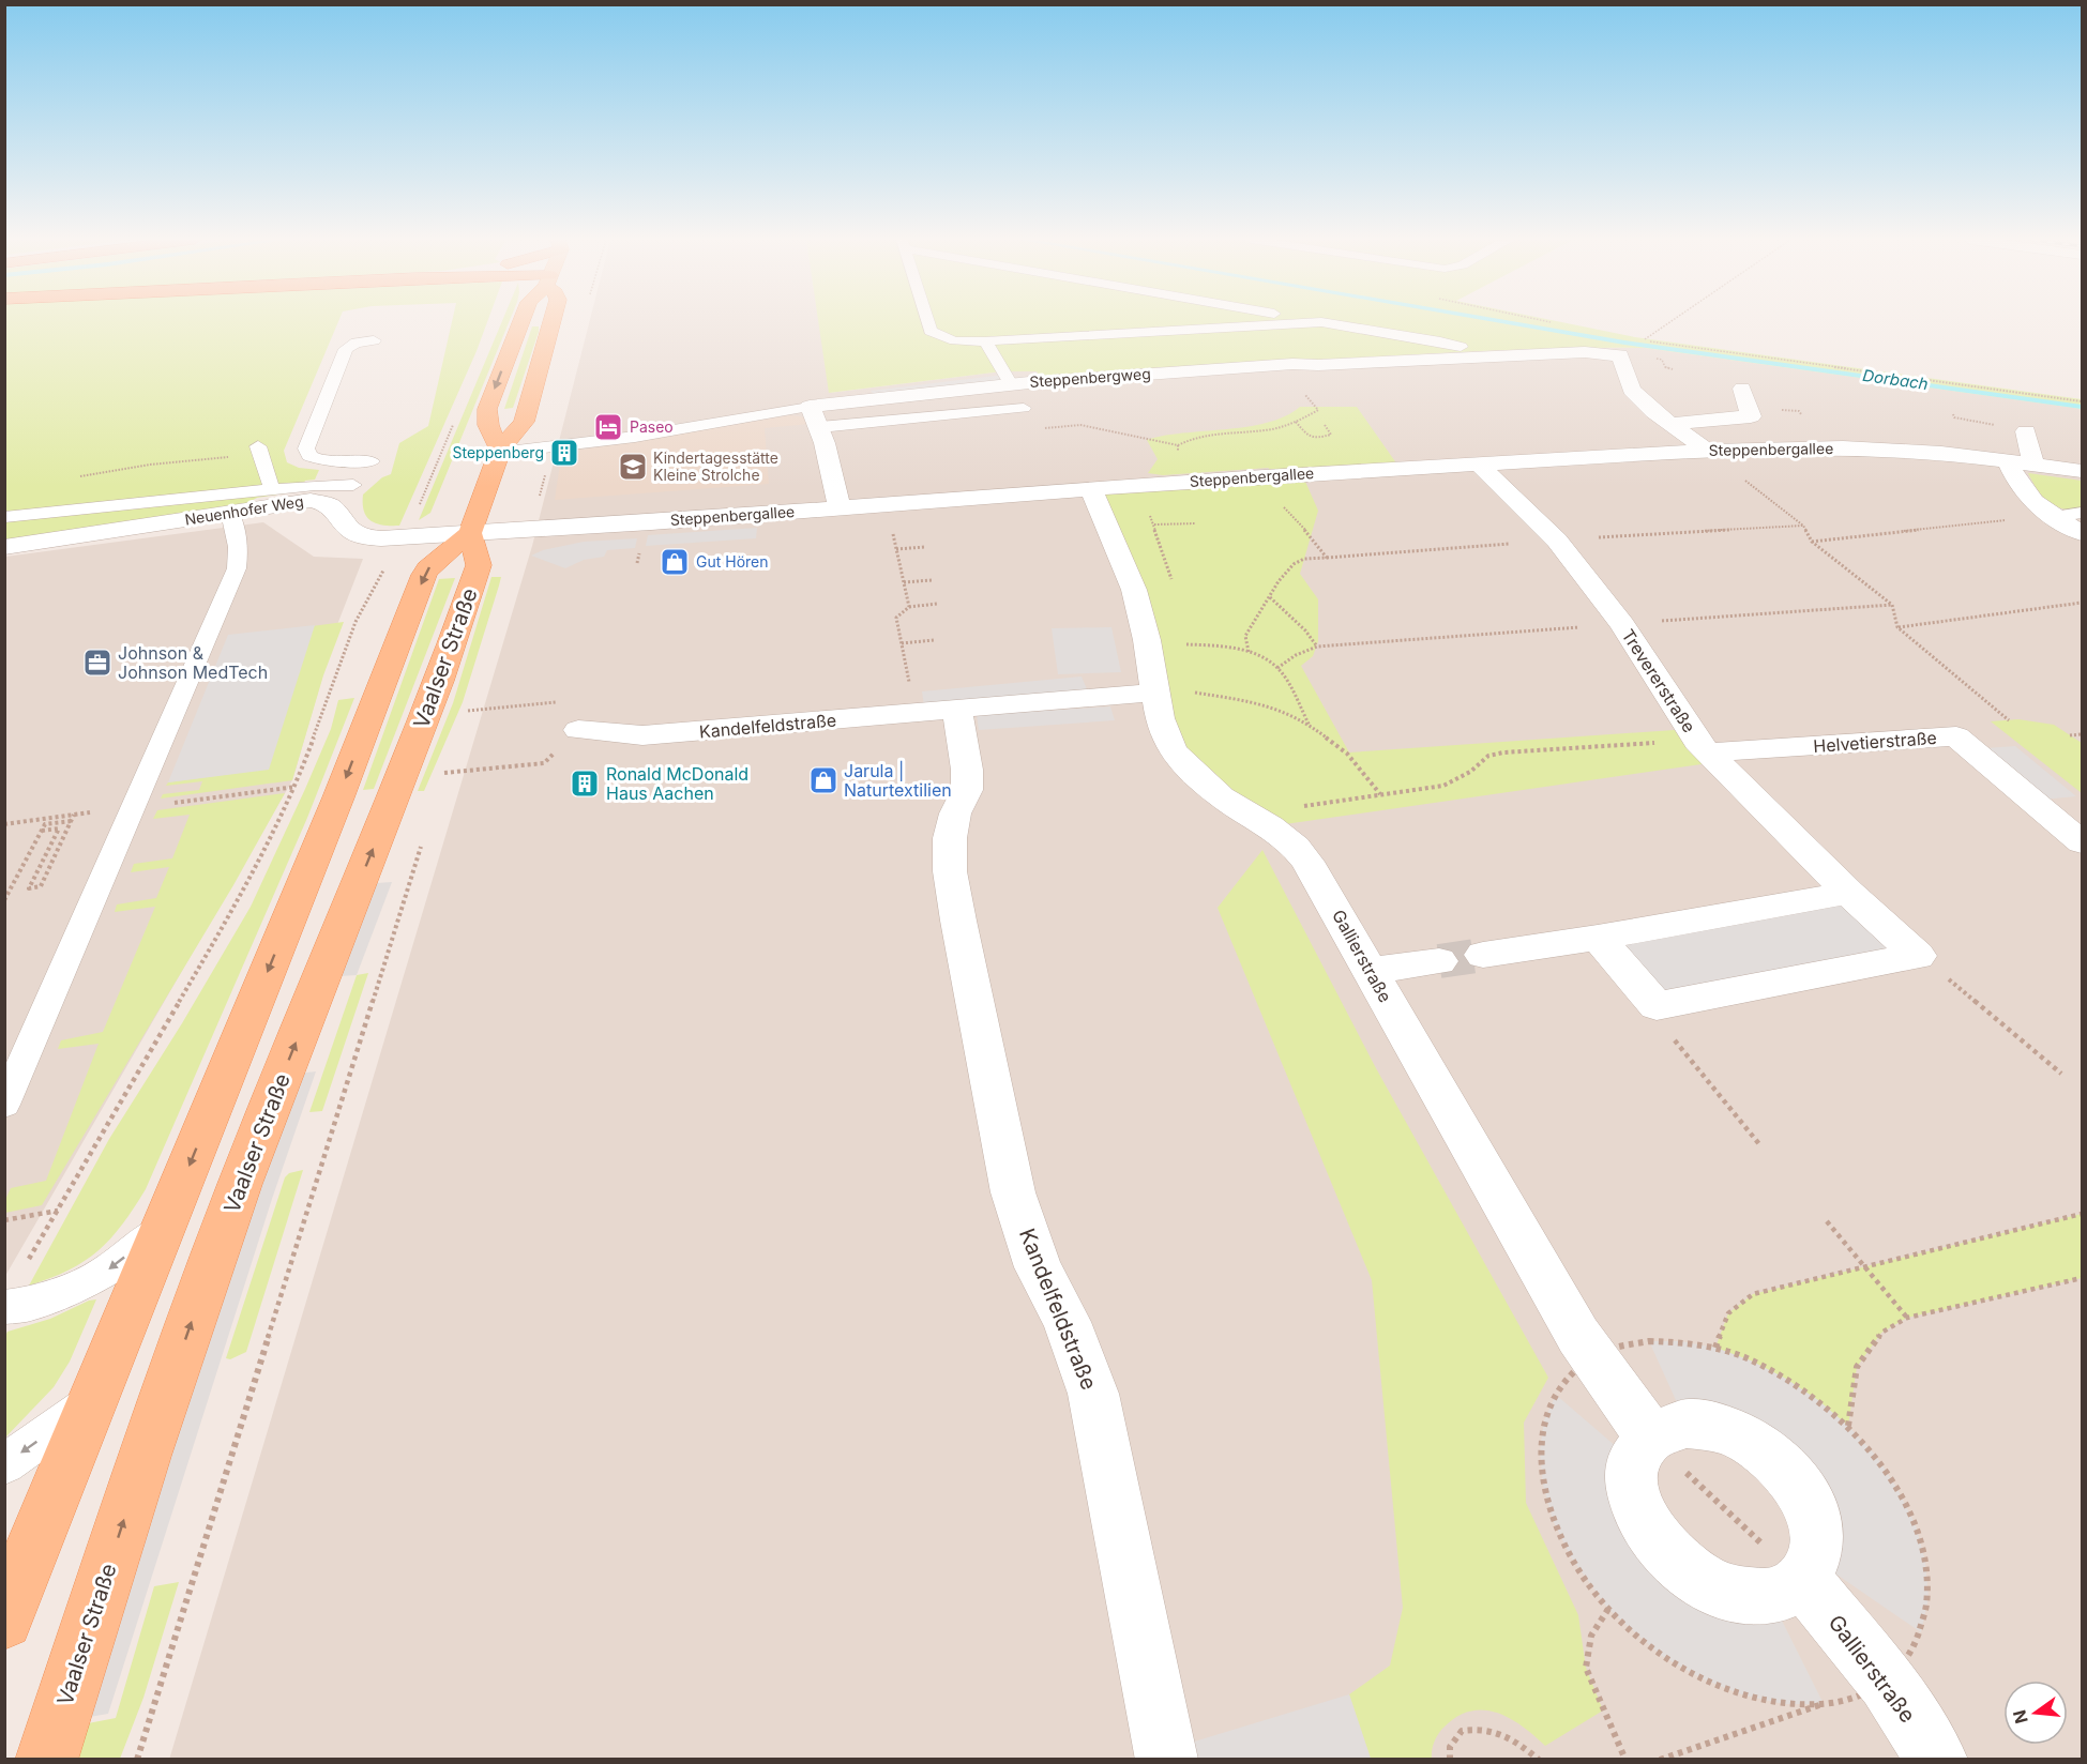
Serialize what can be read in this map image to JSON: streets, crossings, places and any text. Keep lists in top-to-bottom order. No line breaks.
{"streets":{"main road":["Vaalser Straße"],"street":["Steppenbergweg","Steppenbergallee","Neuenhofer Weg","Trevererstraße","Kandelfeldstraße","Helvetierstraße","Gallierstraße"]},"crossings":[["Steppenbergallee","Vaalser Straße"],["Steppenbergallee","Trevererstraße"],["Steppenbergallee","Gallierstraße"],["Trevererstraße","Helvetierstraße"],["Kandelfeldstraße","Gallierstraße"]],"water":["Dorbach"],"places":{"hotel":["Paseo"],"building":["Steppenberg","Ronald McDonald Haus Aachen"],"school or university":["Kindertagesstätte Kleine Strolche"],"shop":["Gut Hören","Jarula | Naturtextilien"],"office":["Johnson & Johnson MedTech"]},"north":"left"}
